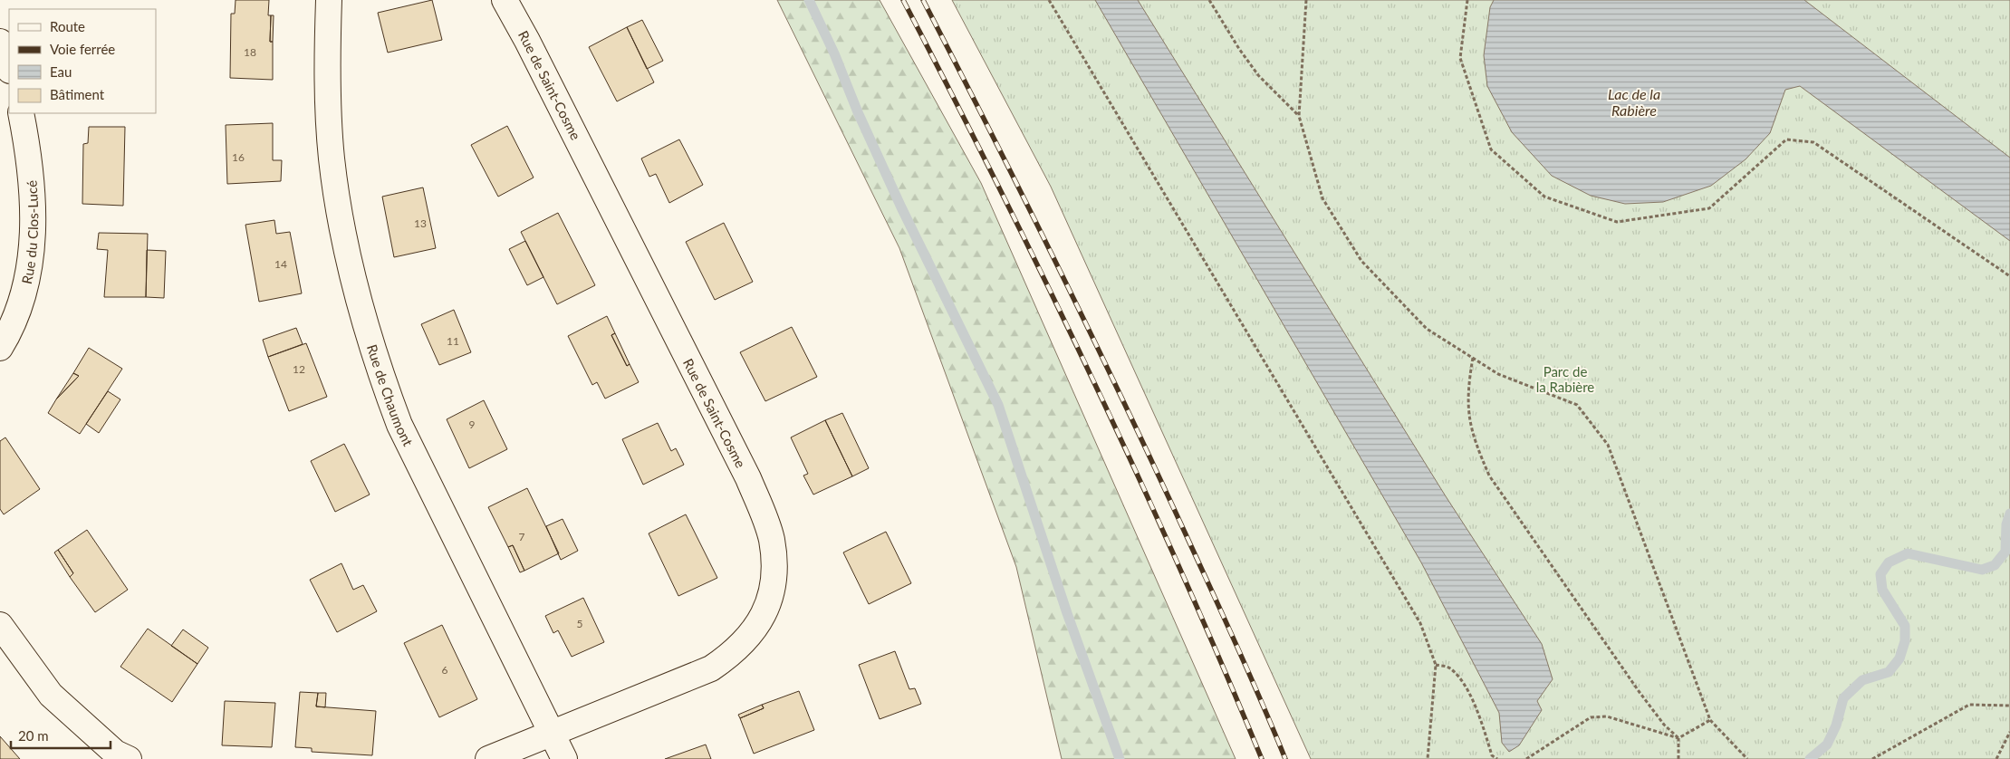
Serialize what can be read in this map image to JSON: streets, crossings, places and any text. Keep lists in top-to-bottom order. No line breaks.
{"streets":{"street":["Rue de Saint-Cosme","Rue du Clos-Lucé","Rue de Chaumont"]},"crossings":[["Rue de Saint-Cosme","Rue de Chaumont"]],"water":["Lac de la Rabière"],"parks":["Parc de la Rabière"],"house_numbers":["18","16","13","14","11","12","9","7","5","6"],"legend":["Route","Voie ferrée","Eau","Bâtiment"],"scale_bar":"20 m"}
